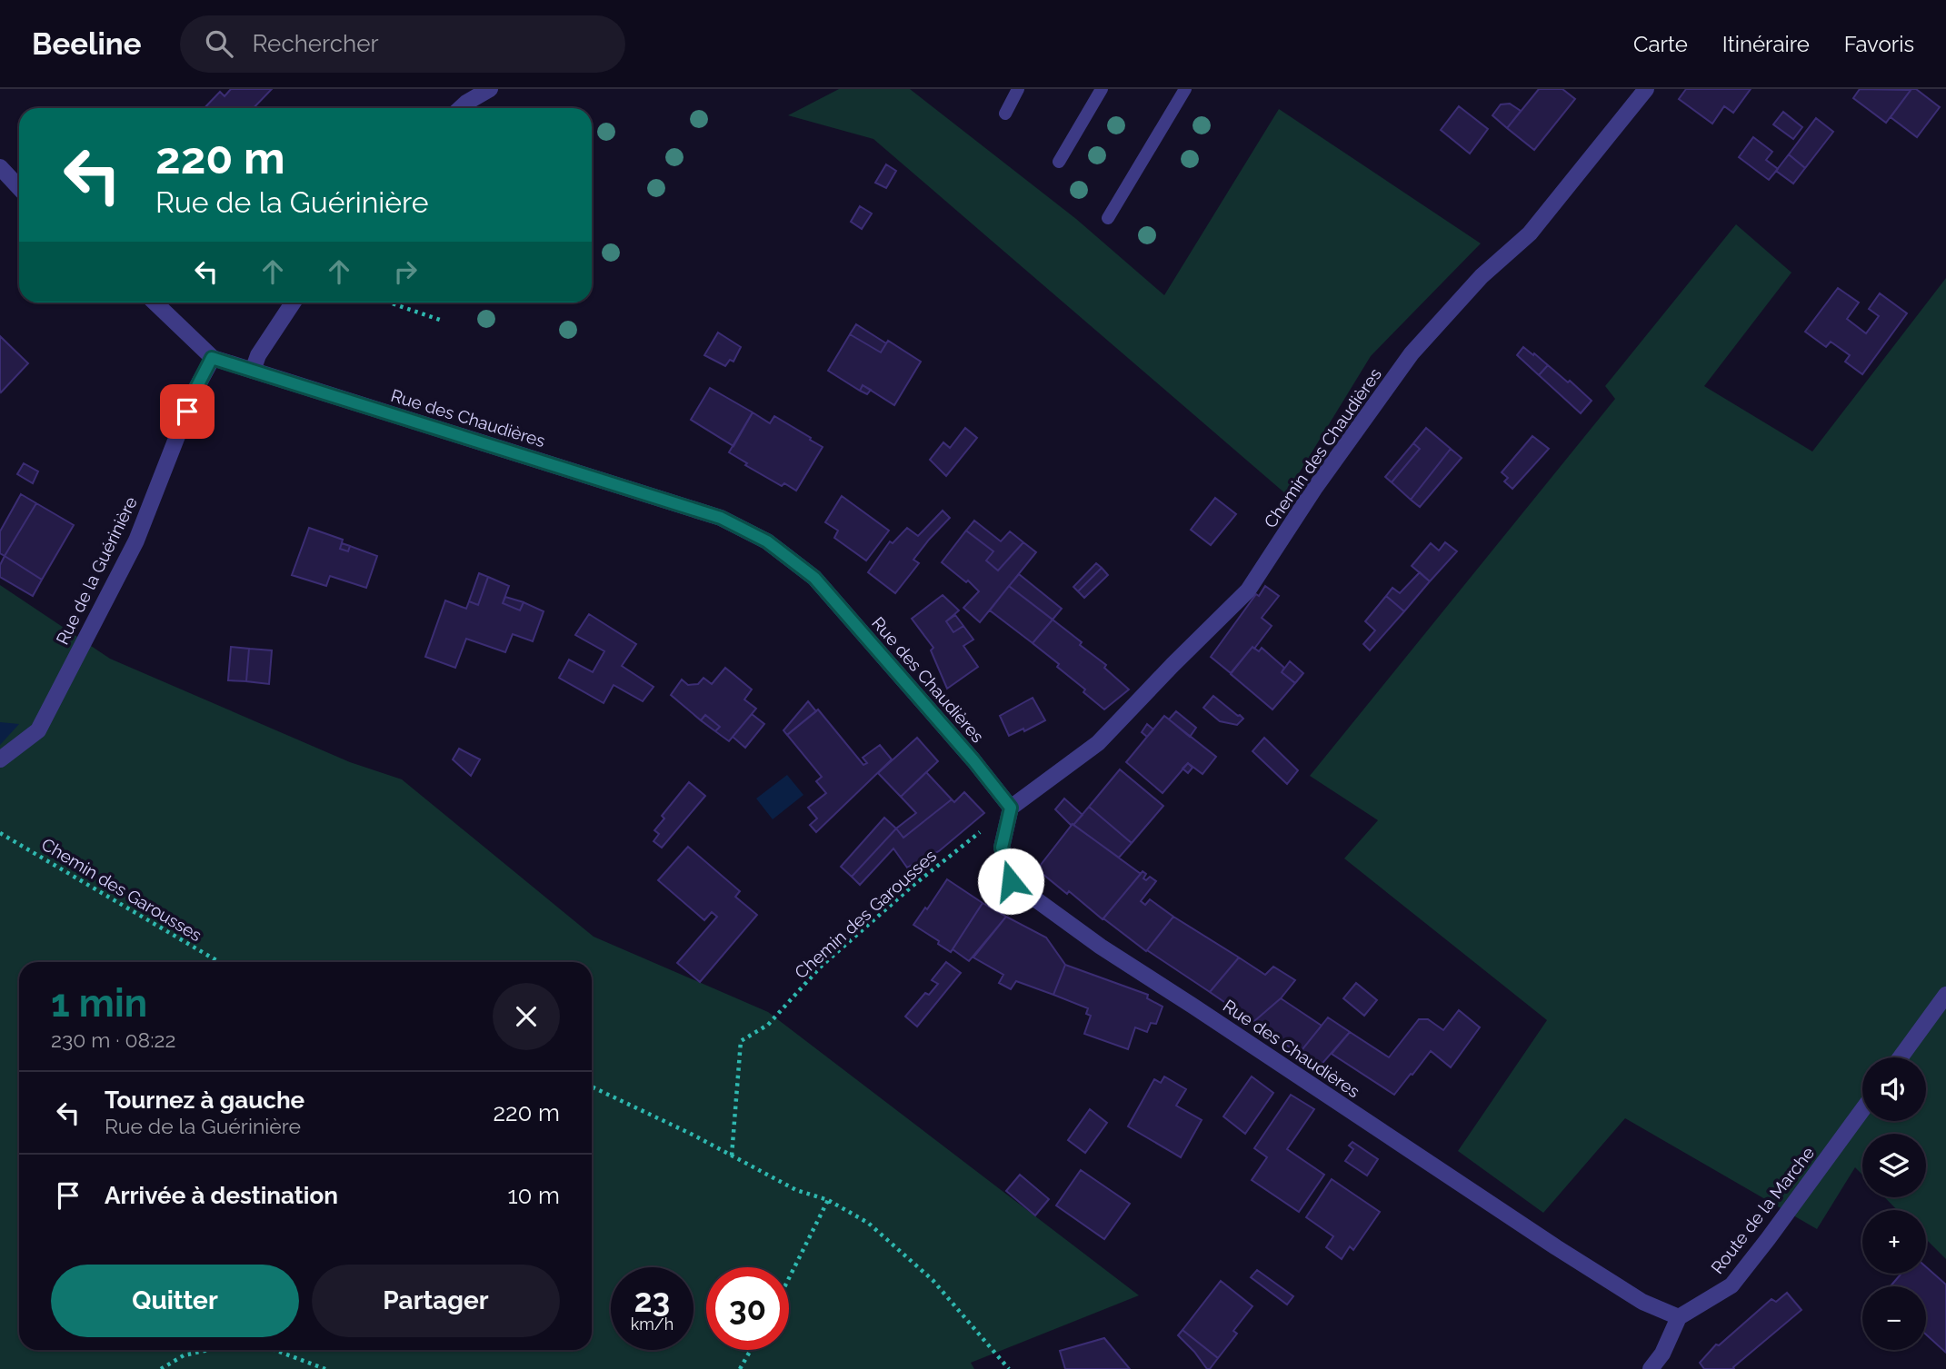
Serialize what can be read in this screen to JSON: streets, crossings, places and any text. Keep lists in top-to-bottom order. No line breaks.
{"streets":{"street":["Rue des Chaudières","Chemin des Chaudières","Rue de la Guérinière","Route de la Marche"],"path":["Chemin des Garousses"]},"crossings":[["Rue des Chaudières","Chemin des Chaudières"],["Rue des Chaudières","Rue de la Guérinière"],["Rue des Chaudières","Chemin des Garousses"],["Rue des Chaudières","Route de la Marche"],["Chemin des Chaudières","Chemin des Garousses"]],"page":{"header":"Beeline","search":"Rechercher","nav":["Carte","Itinéraire","Favoris"],"turn":["220 m","Rue de la Guérinière"],"heading":["1 min","230 m · 08:22"],"map_buttons":["+","−"],"list":[{"name":"Tournez à gauche","note":"Rue de la Guérinière","value":"220 m"},{"name":"Arrivée à destination","value":"10 m"}],"buttons":["Quitter","Partager"],"speed":"23 km/h","limit":"30"}}
